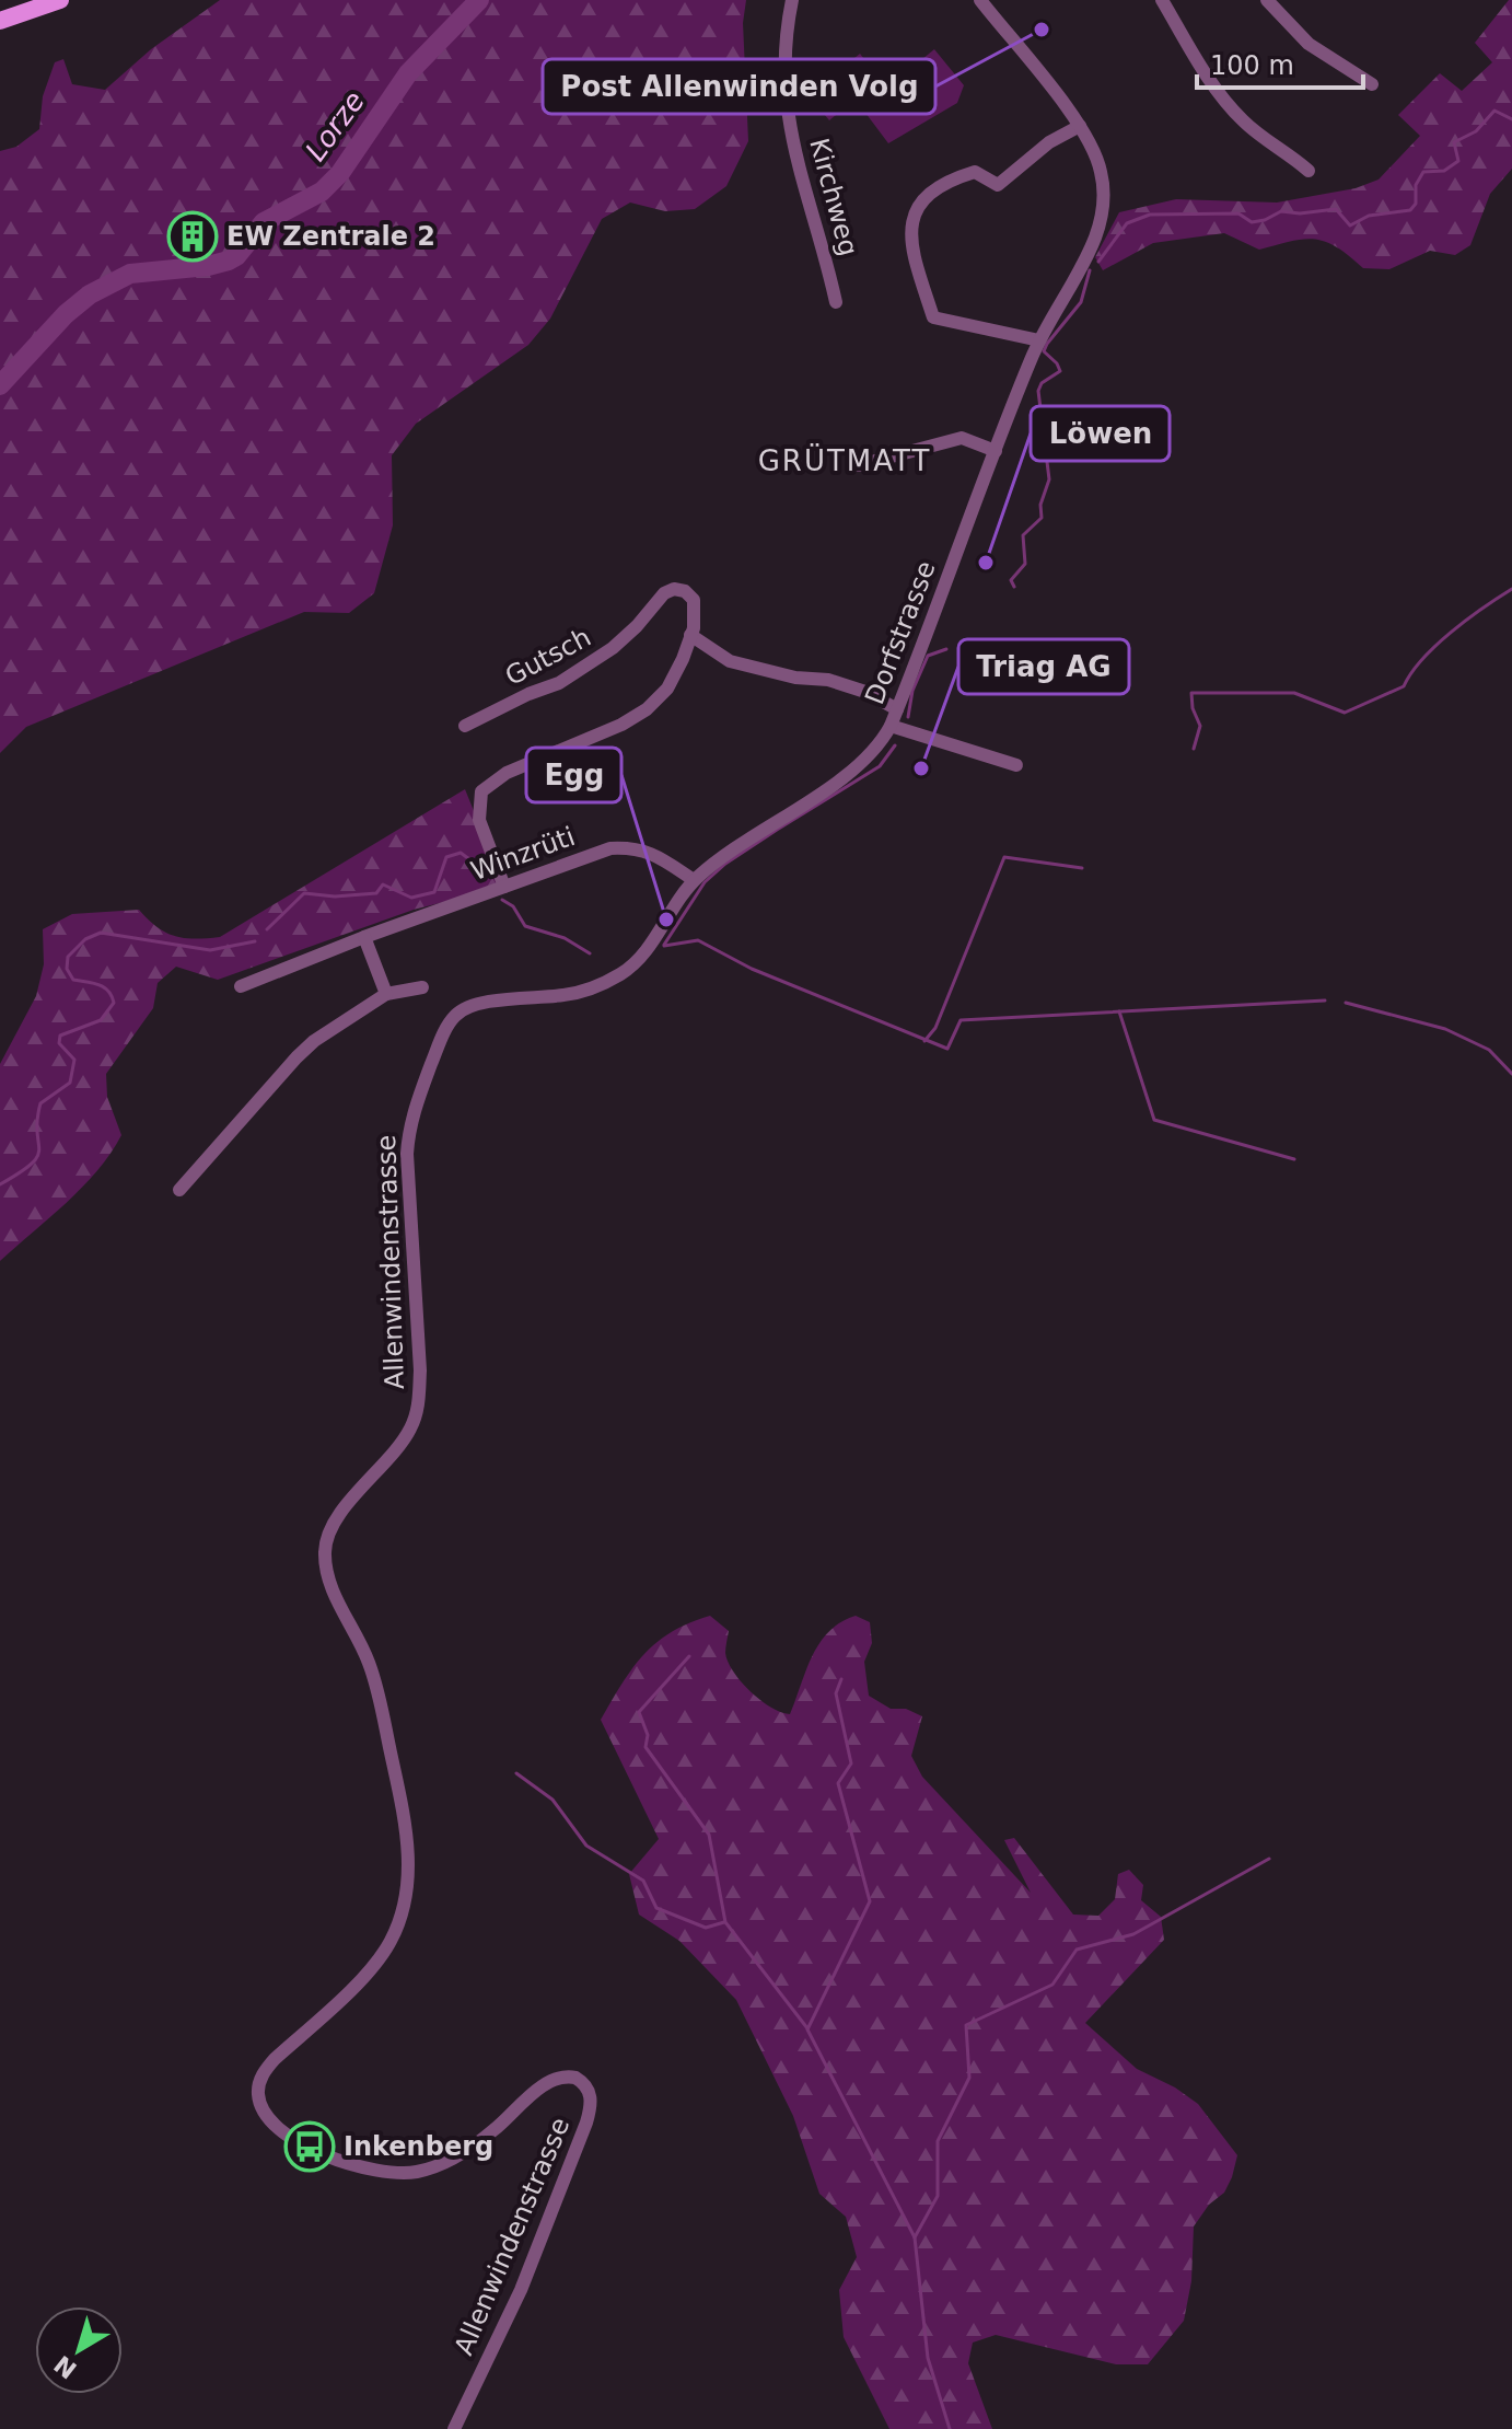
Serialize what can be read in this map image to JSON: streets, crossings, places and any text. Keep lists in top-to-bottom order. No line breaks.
{"streets":{"street":["Kirchweg","Dorfstrasse","Gutsch","Winzrüti","Allenwindenstrasse"]},"crossings":[["Dorfstrasse","Winzrüti"],["Dorfstrasse","Allenwindenstrasse"],["Gutsch","Winzrüti"]],"districts":["GRÜTMATT"],"water":["Lorze"],"places":{"other":["Post Allenwinden Volg","Löwen","Triag AG","Egg"],"building":["EW Zentrale 2"],"bus stop":["Inkenberg"]},"scale_bar":"100 m","north":"bottom left"}
